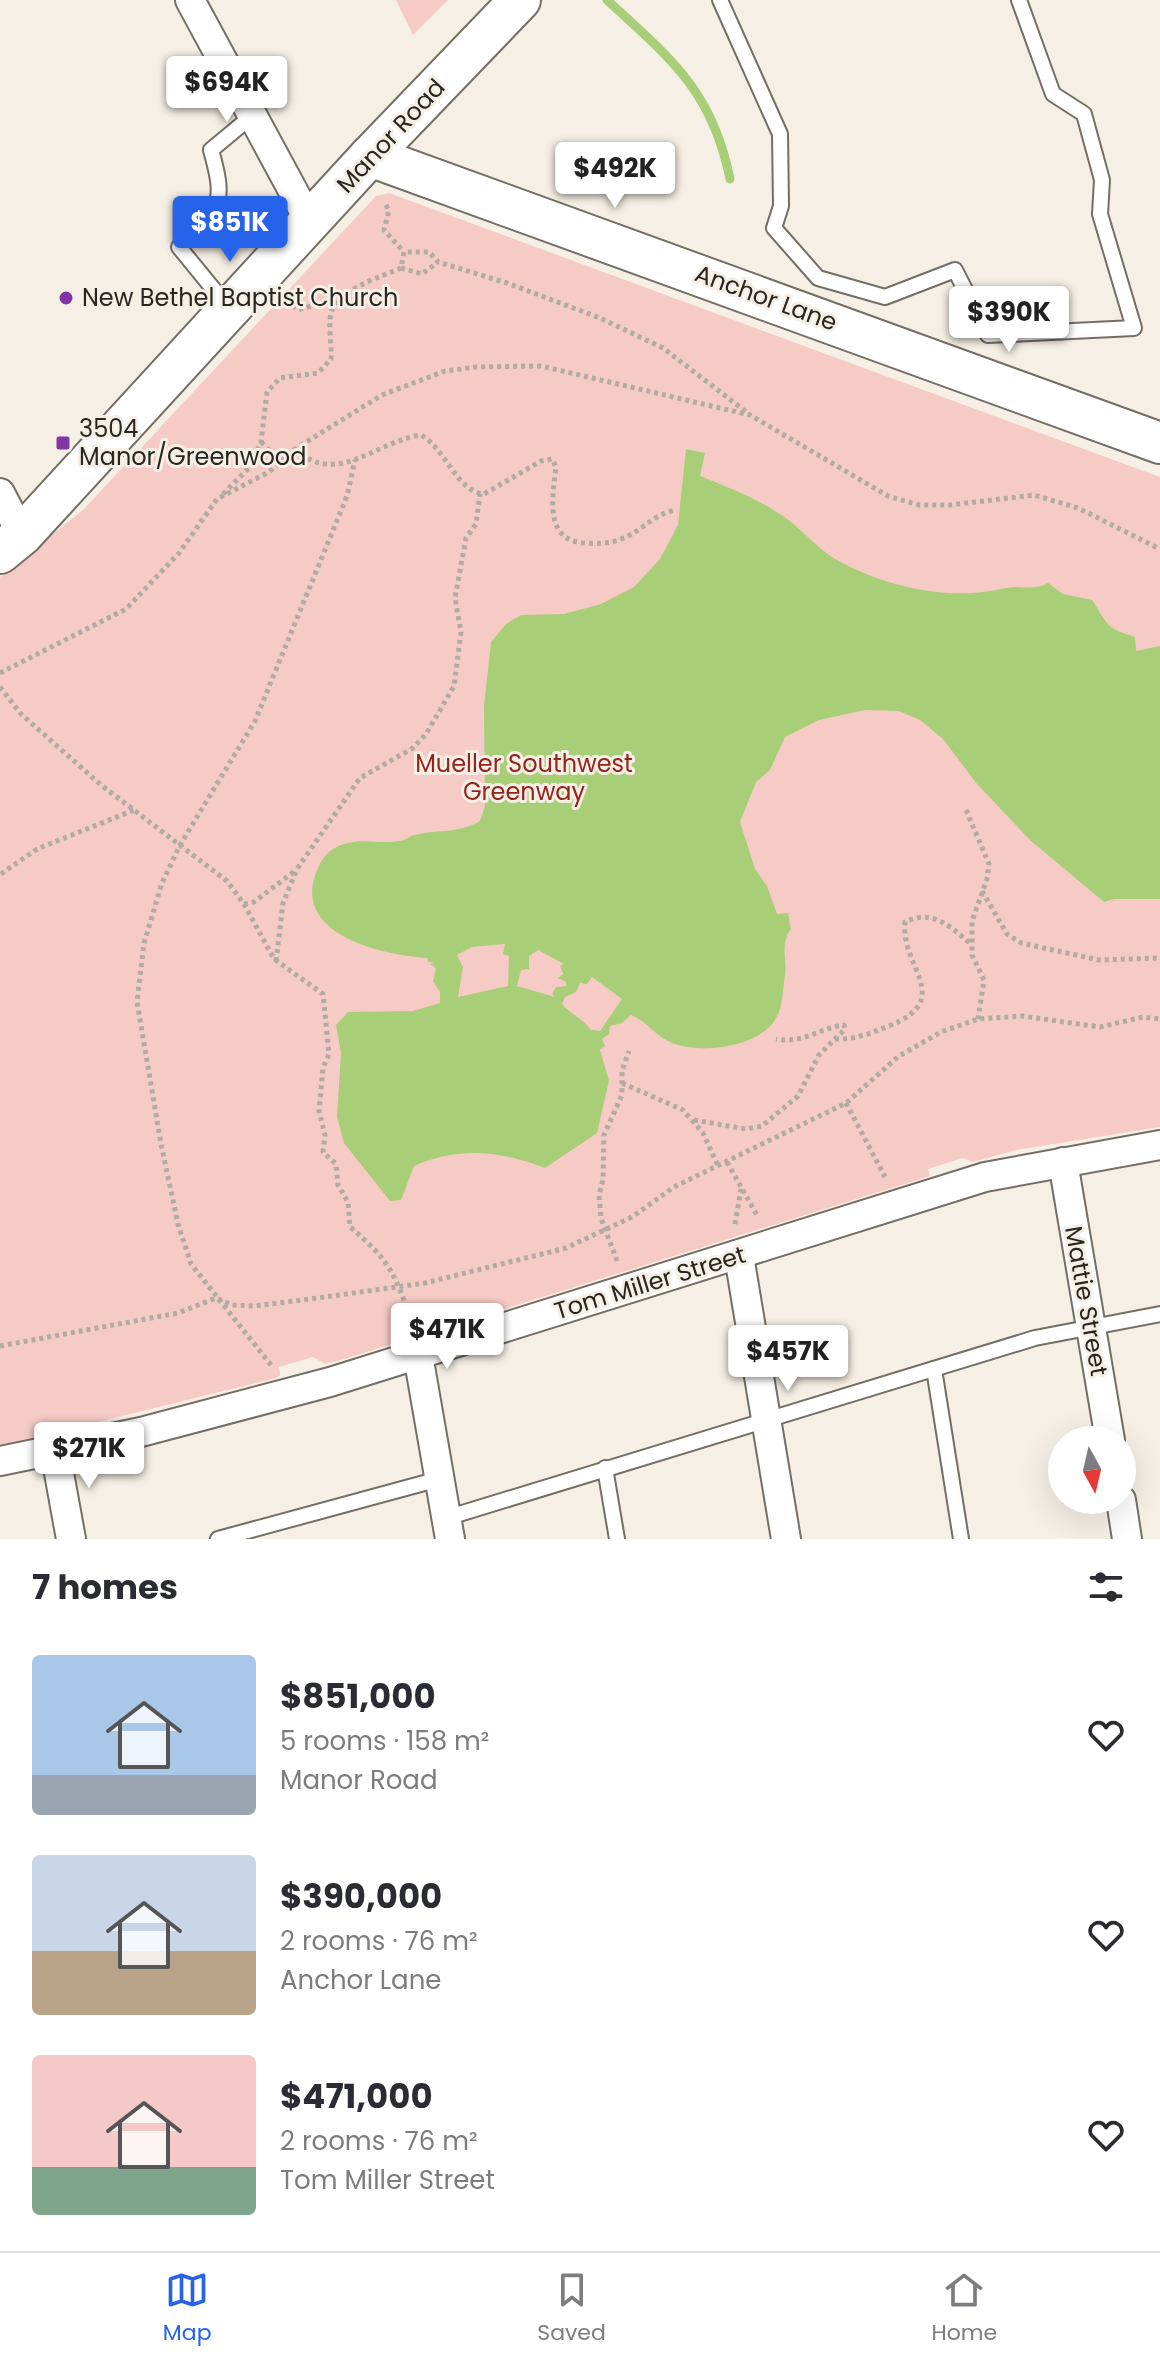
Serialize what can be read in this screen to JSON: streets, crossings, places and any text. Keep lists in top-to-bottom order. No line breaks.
{"streets":{"street":["Manor Road","Anchor Lane","Tom Miller Street","Mattie Street"]},"crossings":[["Manor Road","Anchor Lane"],["Tom Miller Street","Mattie Street"]],"parks":["Mueller Southwest Greenway"],"places":{"other":["New Bethel Baptist Church"],"transit":["3504 Manor/Greenwood"]},"north":"bottom","page":{"price":["$694K","$492K","$851K","$390K","$471K","$457K","$271K"],"heading":"7 homes","list":[{"name":"$851,000","note":"5 rooms · 158 m² · Manor Road"},{"name":"$390,000","note":"2 rooms · 76 m² · Anchor Lane"},{"name":"$471,000","note":"2 rooms · 76 m² · Tom Miller Street"}],"tabs":["Map","Saved","Home"]}}
